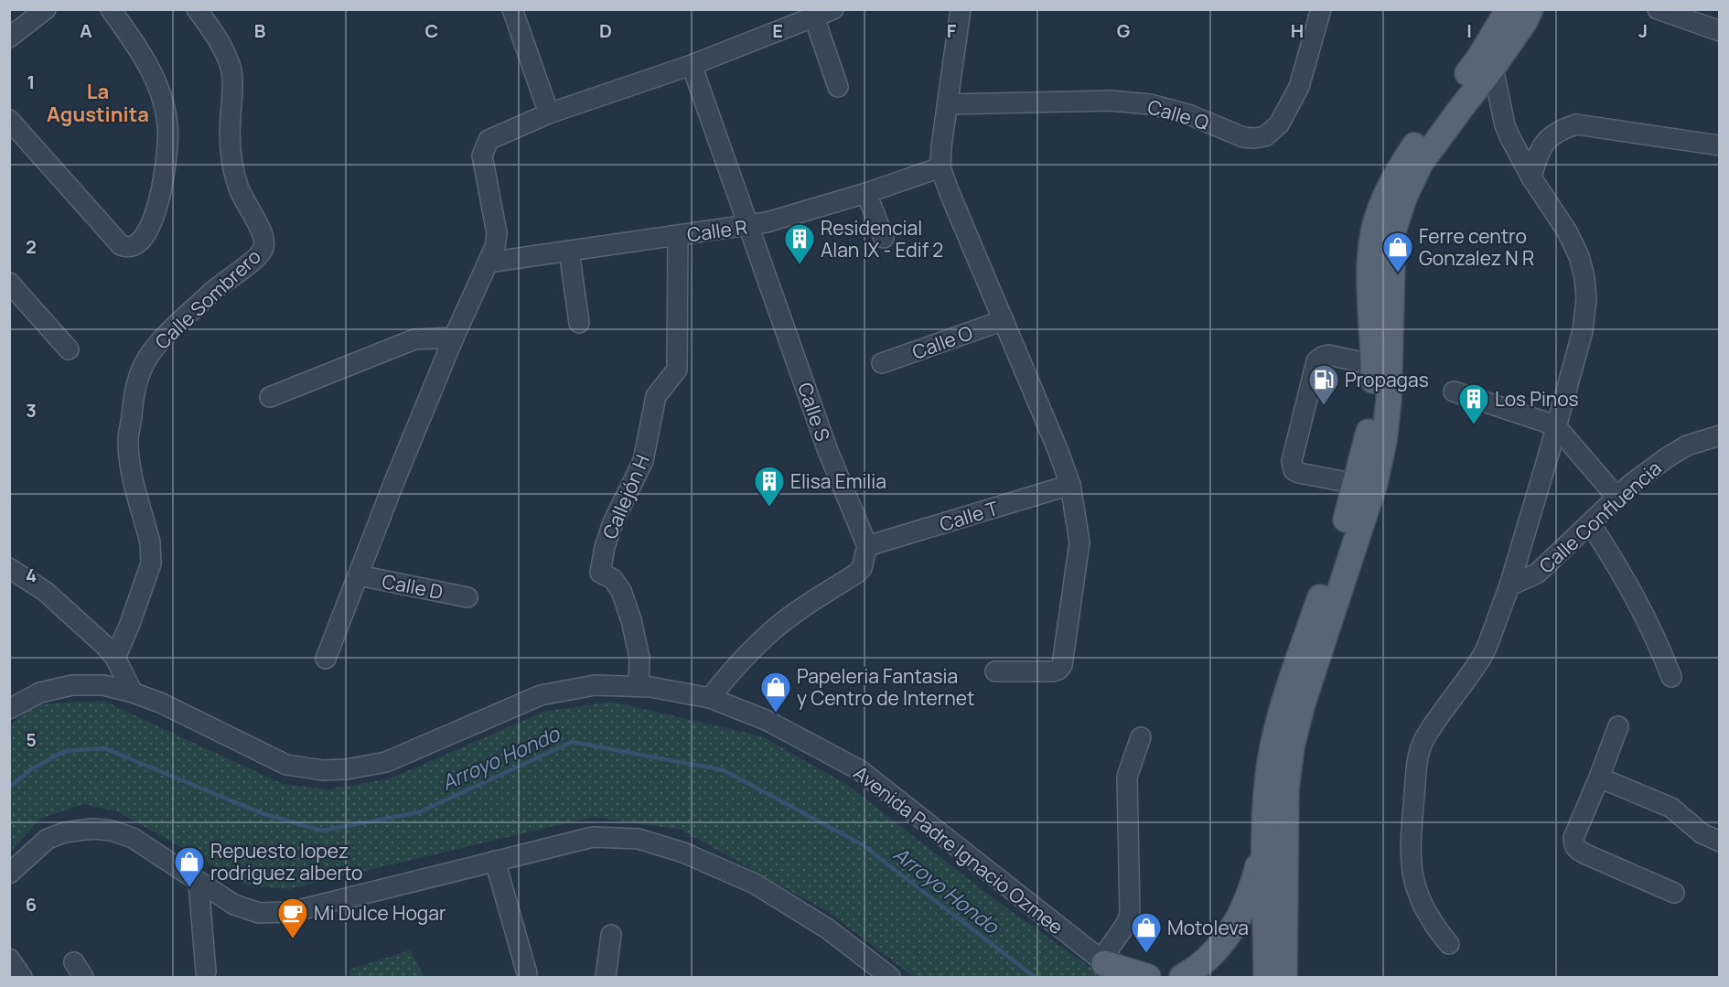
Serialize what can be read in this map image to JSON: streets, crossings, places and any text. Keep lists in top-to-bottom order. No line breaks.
{"streets":{"street":["Calle Q","Calle R","Calle Sombrero","Calle O","Calle S","Callejón H","Calle T","Calle Confluencia","Calle D","Avenida Padre Ignacio Ozmee"]},"crossings":[["Calle R","Calle S"],["Calle R","Callejón H"],["Calle S","Calle T"],["Callejón H","Avenida Padre Ignacio Ozmee"]],"districts":["La Agustinita"],"water":["Arroyo Hondo"],"places":{"building":["Residencial Alan IX - Edif 2","Los Pinos","Elisa Emilia"],"shop":["Ferre centro Gonzalez N R","Papeleria Fantasia y Centro de Internet","Repuesto lopez rodriguez alberto","Motoleva"],"fuel station":["Propagas"],"cafe":["Mi Dulce Hogar"]},"grid":{"columns":["A","B","C","D","E","F","G","H","I","J"],"rows":["1","2","3","4","5","6"]}}
